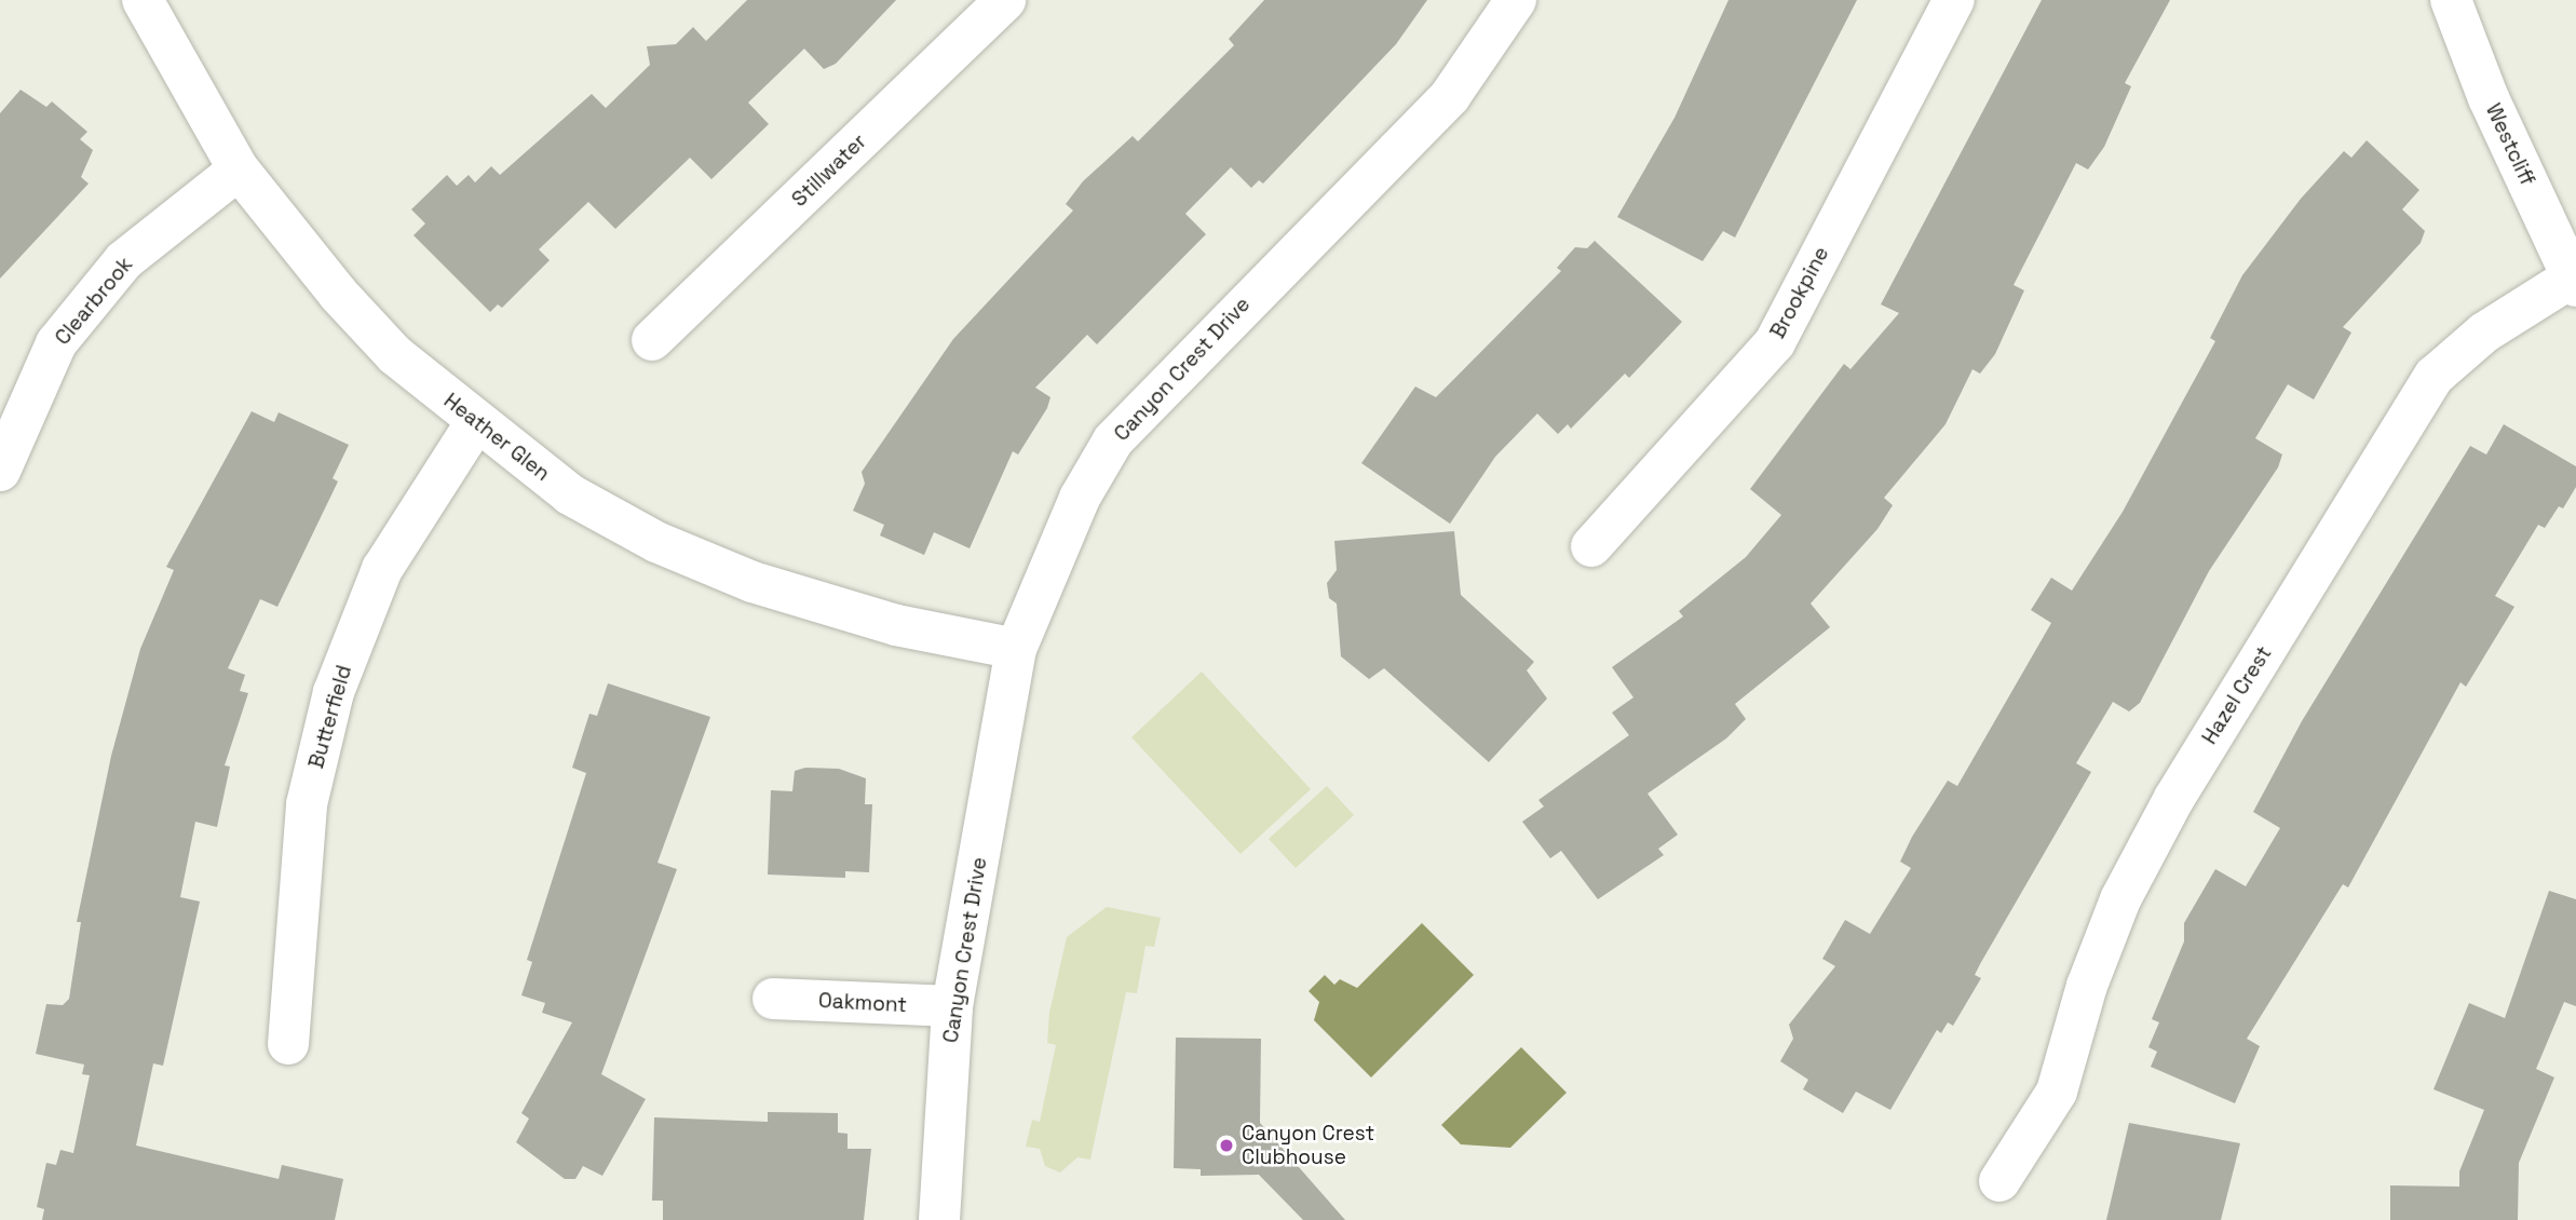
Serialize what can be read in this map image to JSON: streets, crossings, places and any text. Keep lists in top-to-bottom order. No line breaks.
{"streets":{"street":["Westcliff","Stillwater","Brookpine","Clearbrook","Canyon Crest Drive","Heather Glen","Hazel Crest","Butterfield","Oakmont"]},"crossings":[["Westcliff","Hazel Crest"],["Clearbrook","Heather Glen"],["Canyon Crest Drive","Heather Glen"],["Canyon Crest Drive","Oakmont"],["Heather Glen","Butterfield"]],"places":["Canyon Crest Clubhouse"]}
